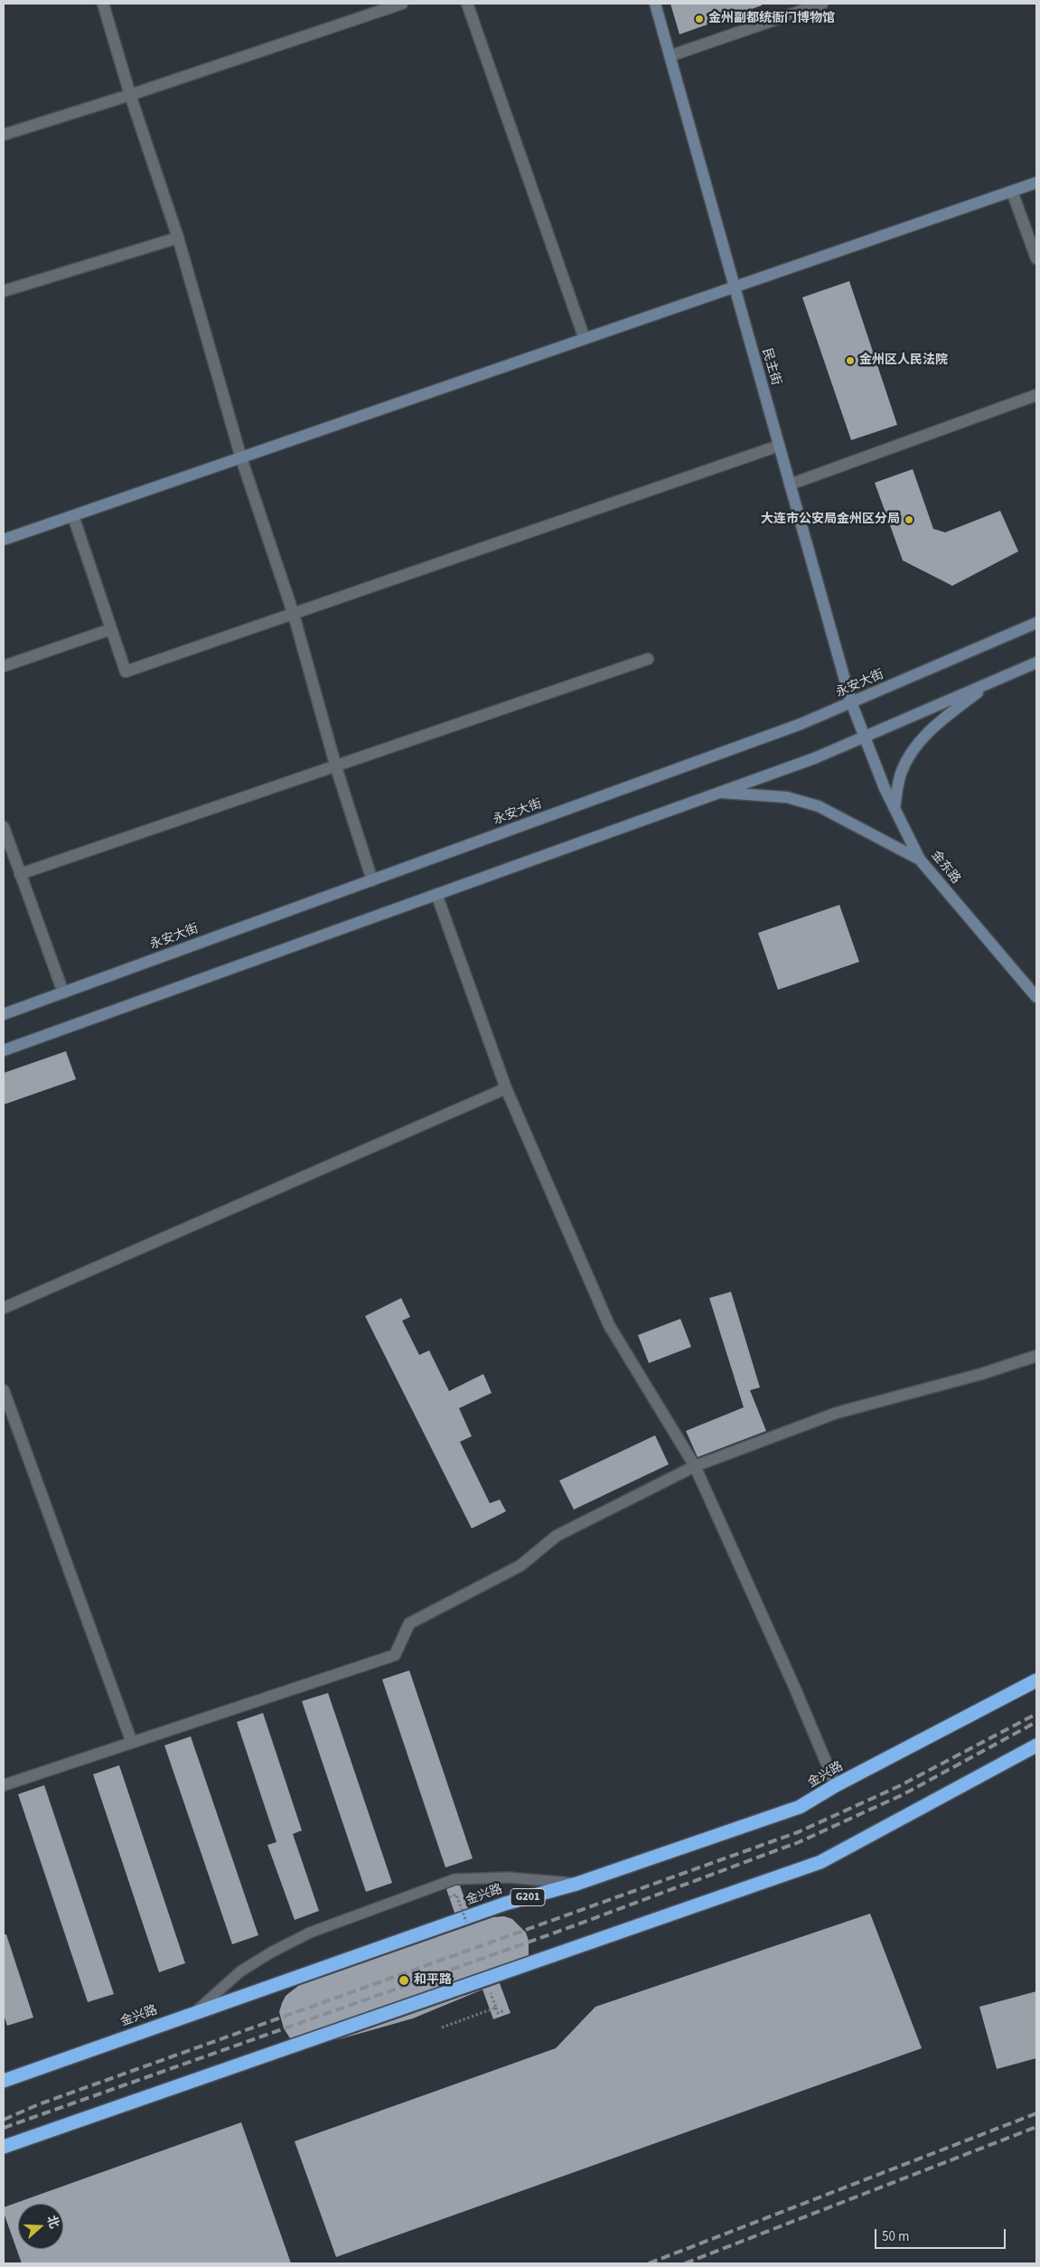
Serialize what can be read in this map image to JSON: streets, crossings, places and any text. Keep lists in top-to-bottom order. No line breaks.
{"streets":{"highway":["金兴路","G201"],"main road":["民主街","永安大街","金东路"]},"crossings":[["民主街","永安大街"],["民主街","金东路"]],"places":["金州副都统衙门博物馆","金州区人民法院","大连市公安局金州区分局","和平路"],"scale_bar":"50 m","north":"right"}
